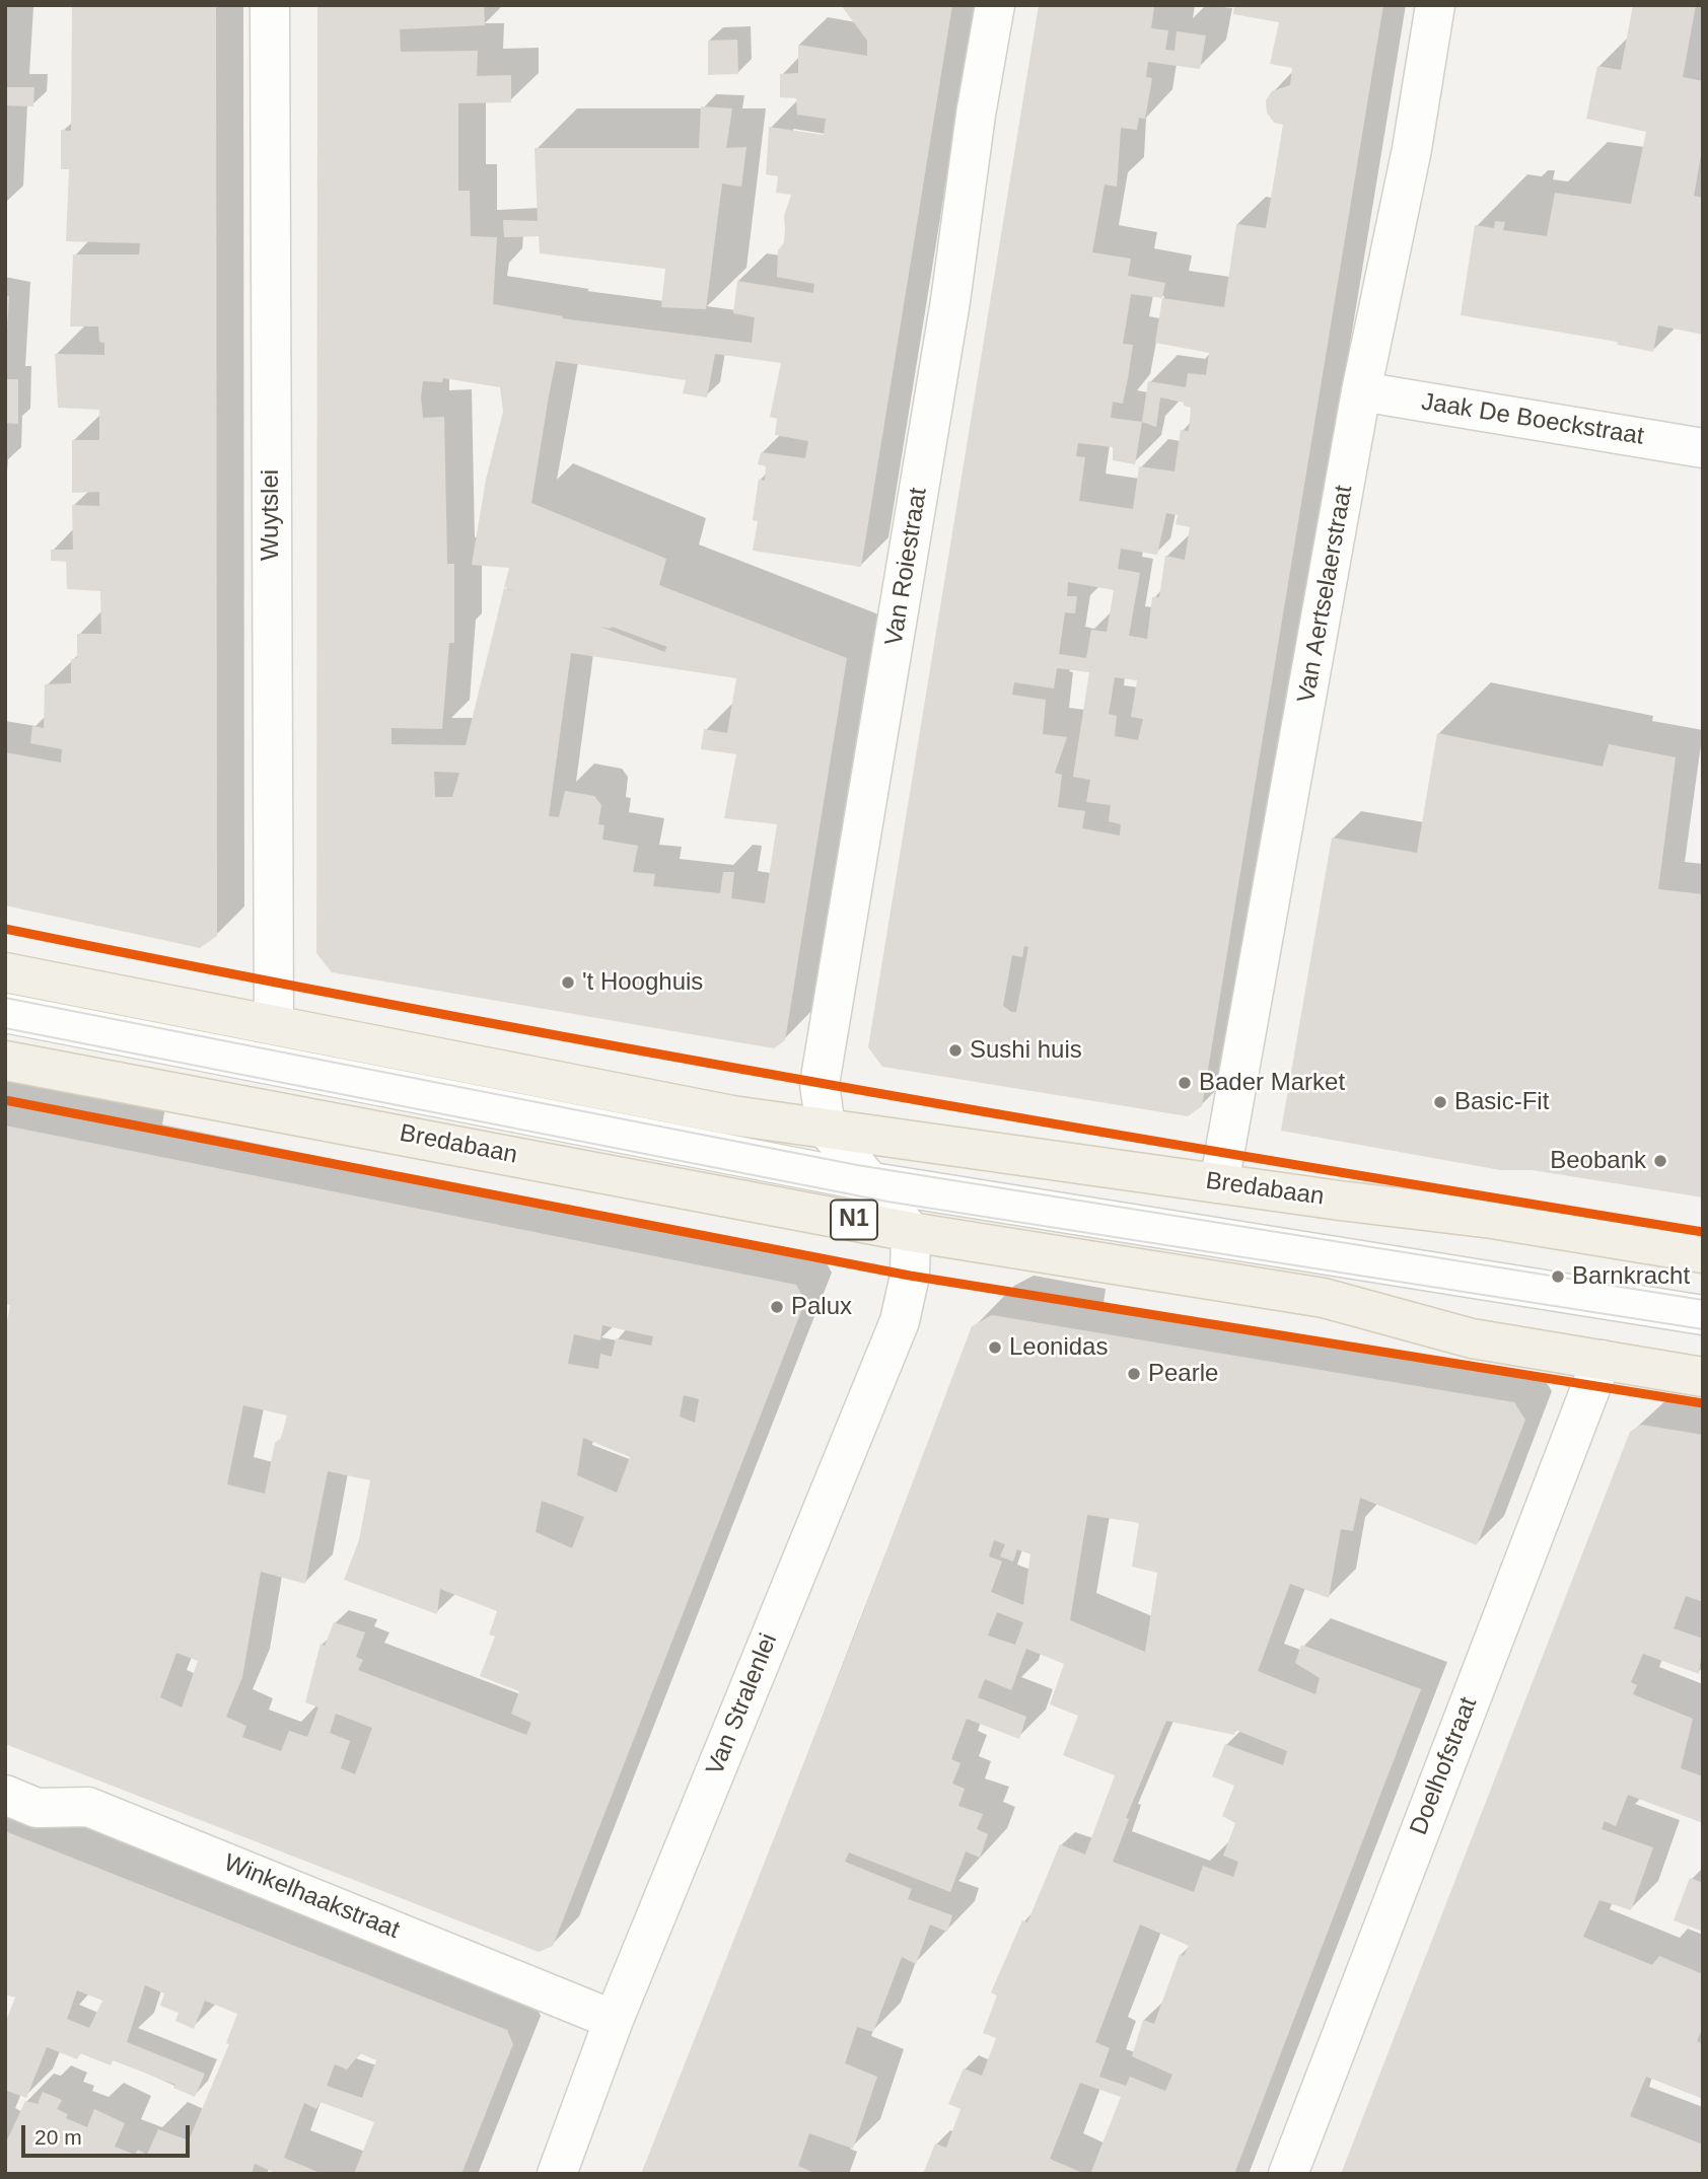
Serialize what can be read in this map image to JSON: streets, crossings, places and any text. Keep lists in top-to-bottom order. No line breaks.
{"streets":{"main road":["Bredabaan","N1"],"street":["Jaak De Boeckstraat","Wuytslei","Van Roiestraat","Van Aertselaerstraat","Van Stralenlei","Doelhofstraat","Winkelhaakstraat"]},"crossings":[["Jaak De Boeckstraat","Van Aertselaerstraat"],["Wuytslei","Bredabaan"],["Van Roiestraat","Bredabaan"],["Van Aertselaerstraat","Bredabaan"],["Bredabaan","Van Stralenlei"],["Bredabaan","Doelhofstraat"],["Van Stralenlei","Winkelhaakstraat"]],"places":["'t Hooghuis","Sushi huis","Bader Market","Basic-Fit","Beobank","Barnkracht","Palux","Leonidas","Pearle"],"scale_bar":"20 m"}
